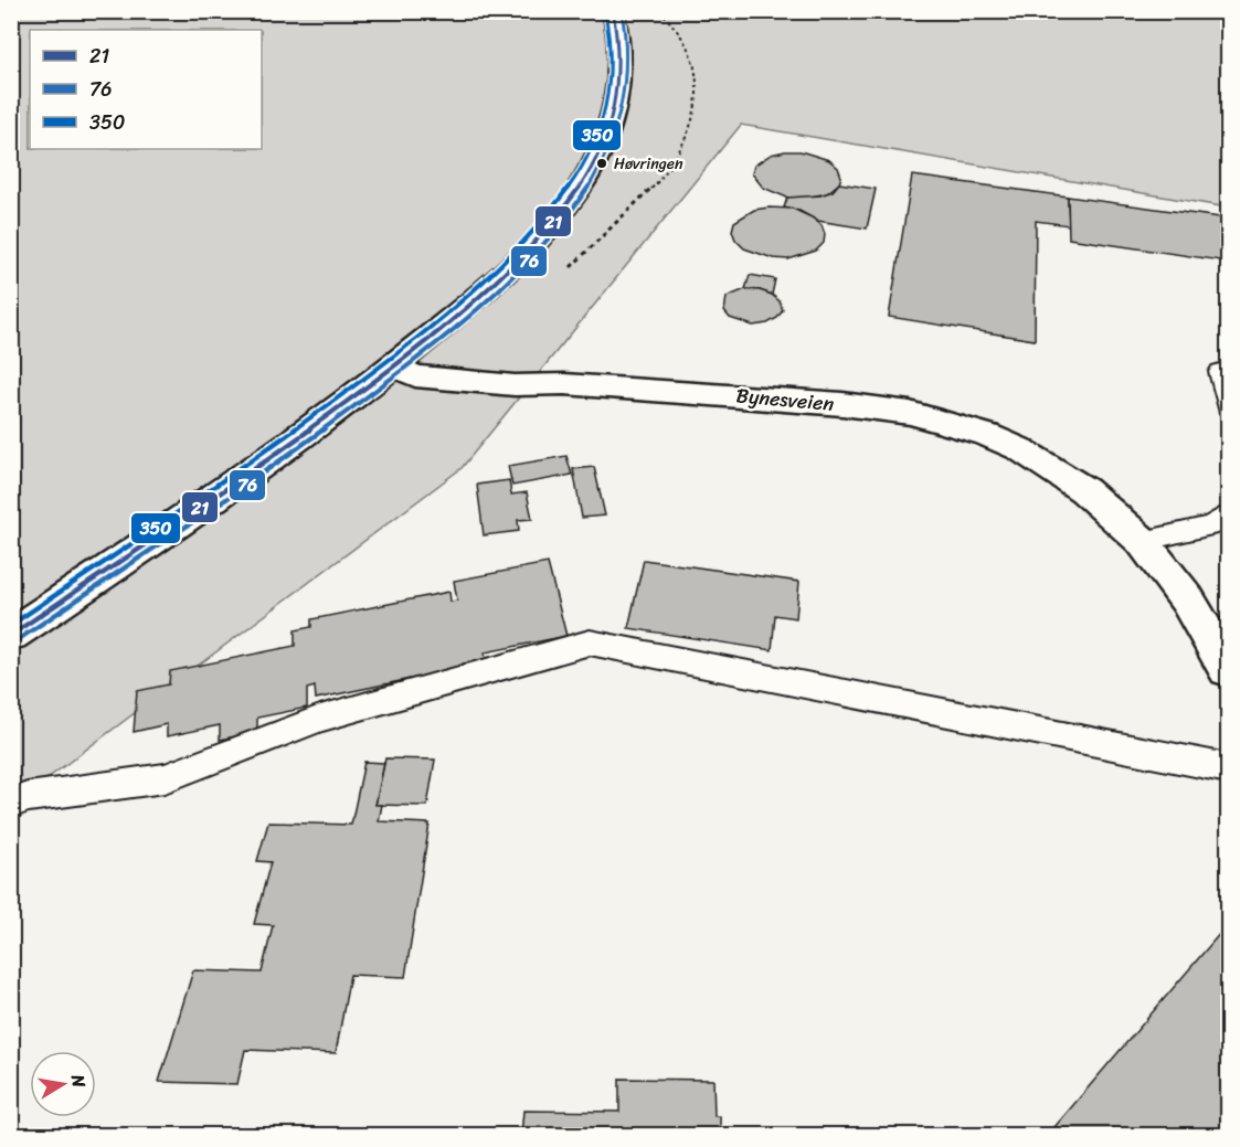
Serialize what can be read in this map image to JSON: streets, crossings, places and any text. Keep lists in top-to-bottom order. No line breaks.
{"streets":{"main road":["Bynesveien"]},"places":["Høvringen"],"lines":["transit line 21","transit line 76","transit line 350"],"legend":["21","76","350"],"north":"right"}
